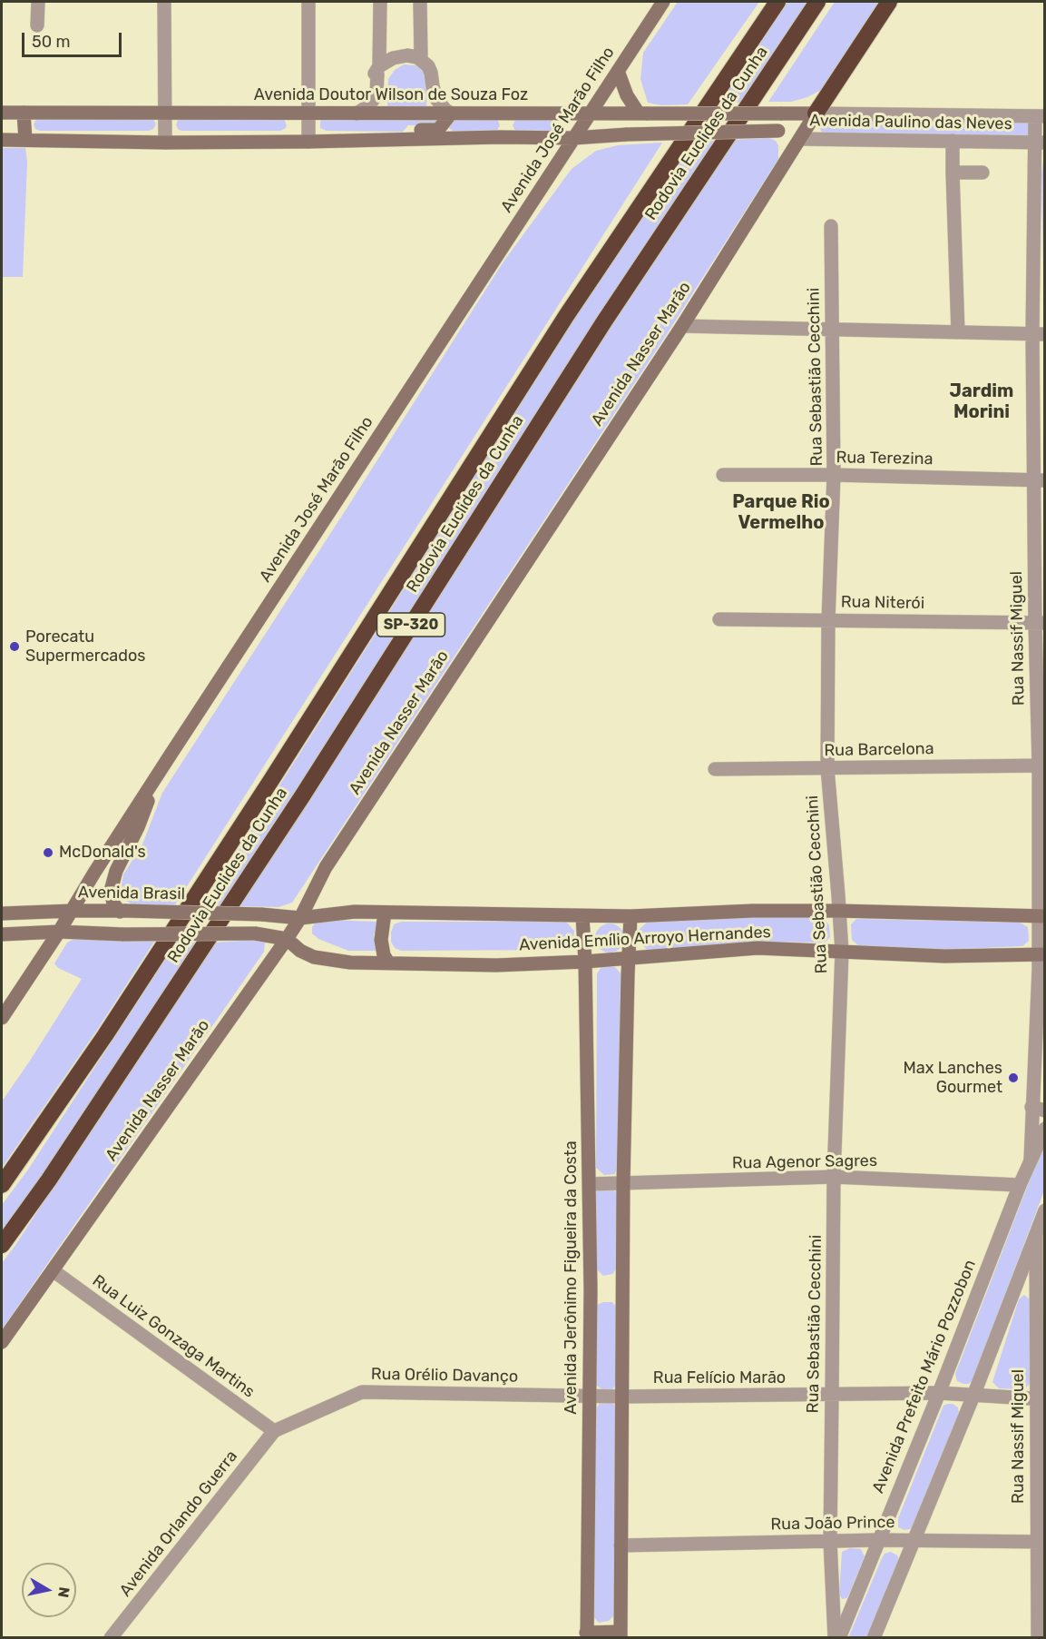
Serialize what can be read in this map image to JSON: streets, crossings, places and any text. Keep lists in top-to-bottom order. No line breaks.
{"streets":{"highway":["Rodovia Euclides da Cunha","SP-320"],"main road":["Avenida Doutor Wilson de Souza Foz","Avenida Paulino das Neves","Avenida José Marão Filho","Avenida Nasser Marão","Avenida Brasil","Avenida Emílio Arroyo Hernandes","Avenida Jerônimo Figueira da Costa"],"street":["Rua Sebastião Cecchini","Rua Terezina","Rua Niterói","Rua Nassif Miguel","Rua Barcelona","Rua Agenor Sagres","Rua Luiz Gonzaga Martins","Rua Orélio Davanço","Avenida Prefeito Mário Pozzobon","Rua Felício Marão","Avenida Orlando Guerra","Rua João Prince"]},"crossings":[["Avenida Doutor Wilson de Souza Foz","Avenida Paulino das Neves"],["Avenida Doutor Wilson de Souza Foz","Avenida José Marão Filho"],["Avenida Paulino das Neves","Avenida José Marão Filho"],["Avenida Paulino das Neves","Avenida Nasser Marão"],["Avenida Paulino das Neves","Rua Nassif Miguel"],["Avenida José Marão Filho","Avenida Brasil"],["Avenida José Marão Filho","Avenida Emílio Arroyo Hernandes"],["Avenida Nasser Marão","Avenida Emílio Arroyo Hernandes"],["Avenida Nasser Marão","Rua Luiz Gonzaga Martins"],["Rua Sebastião Cecchini","Rua Terezina"],["Rua Sebastião Cecchini","Rua Niterói"],["Rua Sebastião Cecchini","Rua Barcelona"],["Rua Sebastião Cecchini","Avenida Emílio Arroyo Hernandes"],["Rua Sebastião Cecchini","Rua Agenor Sagres"],["Rua Sebastião Cecchini","Rua Felício Marão"],["Rua Sebastião Cecchini","Rua João Prince"],["Rua Terezina","Rua Nassif Miguel"],["Rua Niterói","Rua Nassif Miguel"],["Rua Nassif Miguel","Rua Barcelona"],["Rua Nassif Miguel","Avenida Emílio Arroyo Hernandes"],["Rua Nassif Miguel","Avenida Prefeito Mário Pozzobon"],["Rua Nassif Miguel","Rua Felício Marão"],["Rua Nassif Miguel","Rua João Prince"],["Avenida Brasil","Avenida Emílio Arroyo Hernandes"],["Avenida Emílio Arroyo Hernandes","Avenida Jerônimo Figueira da Costa"],["Rua Agenor Sagres","Avenida Jerônimo Figueira da Costa"],["Rua Agenor Sagres","Avenida Prefeito Mário Pozzobon"],["Avenida Jerônimo Figueira da Costa","Rua Orélio Davanço"],["Avenida Jerônimo Figueira da Costa","Rua Felício Marão"],["Rua Luiz Gonzaga Martins","Rua Orélio Davanço"],["Rua Luiz Gonzaga Martins","Avenida Orlando Guerra"],["Rua Orélio Davanço","Rua Felício Marão"],["Rua Orélio Davanço","Avenida Orlando Guerra"],["Avenida Prefeito Mário Pozzobon","Rua Felício Marão"],["Avenida Prefeito Mário Pozzobon","Rua João Prince"]],"districts":["Jardim Morini","Parque Rio Vermelho"],"places":["Porecatu Supermercados","McDonald's","Max Lanches Gourmet"],"scale_bar":"50 m","north":"right"}
